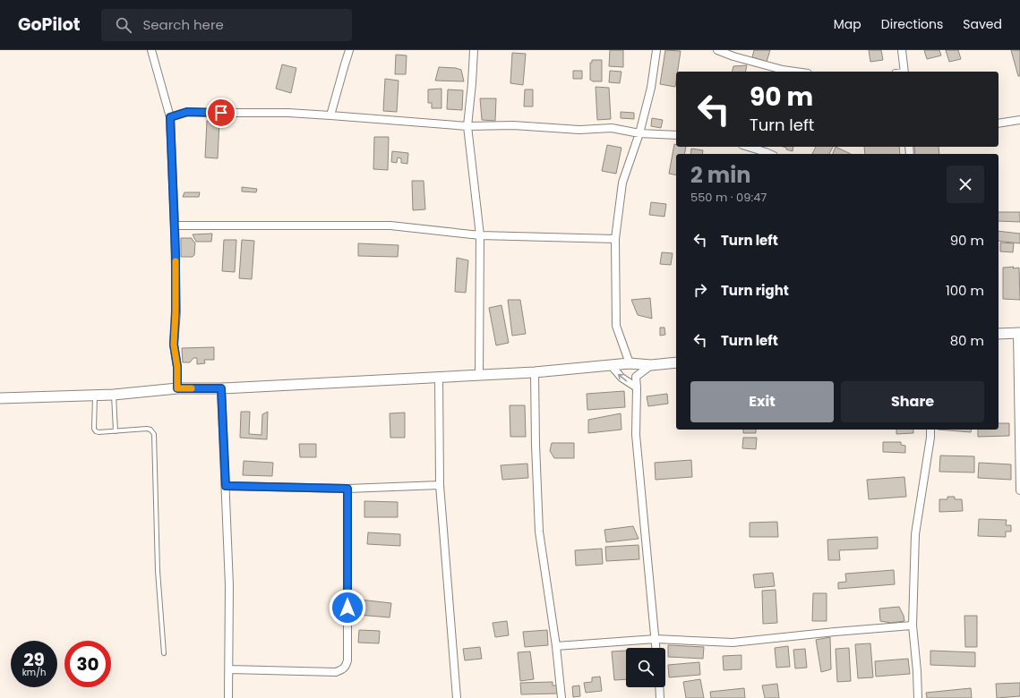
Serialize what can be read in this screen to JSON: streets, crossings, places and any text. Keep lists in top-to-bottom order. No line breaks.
{"page":{"header":"GoPilot","search":"Search here","nav":["Map","Directions","Saved"],"turn":["90 m","Turn left"],"heading":["2 min","550 m · 09:47"],"list":[{"name":"Turn left","value":"90 m"},{"name":"Turn right","value":"100 m"},{"name":"Turn left","value":"80 m"}],"buttons":["Exit","Share"],"speed":"29 km/h","limit":"30"}}
